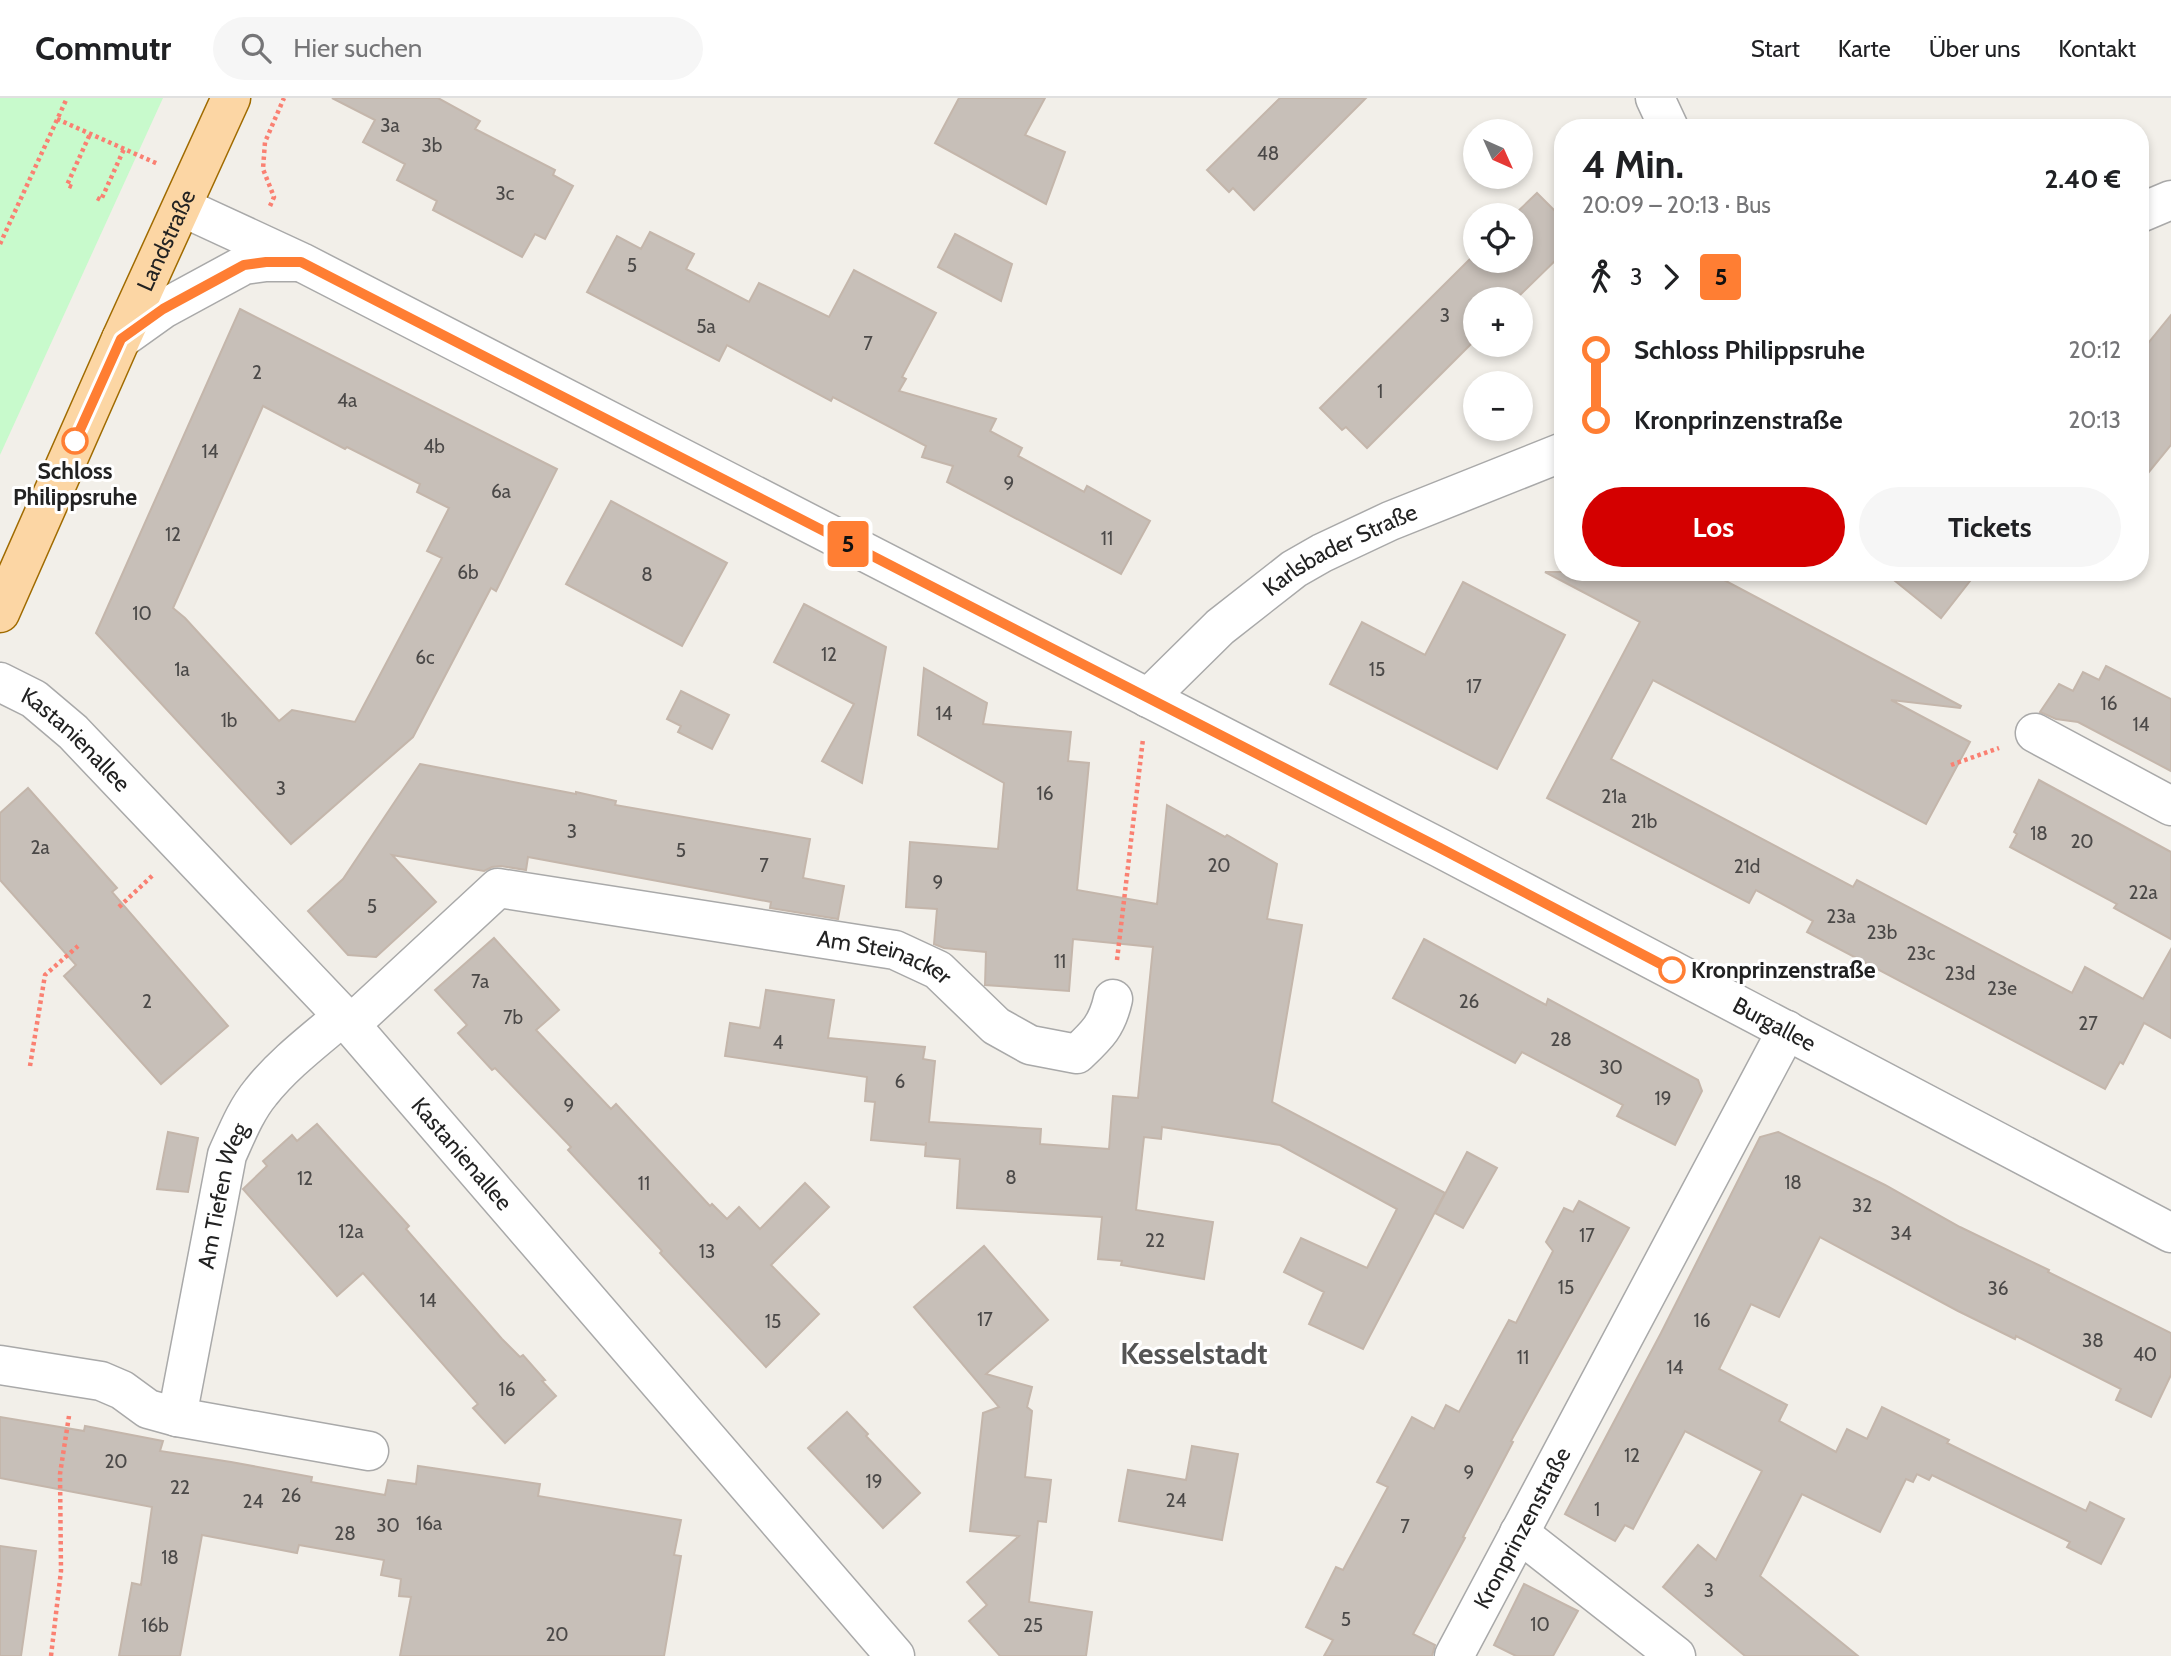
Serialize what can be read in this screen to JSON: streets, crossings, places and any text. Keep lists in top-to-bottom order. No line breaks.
{"streets":{"main road":["Landstraße"],"street":["Karlsbader Straße","Kastanienallee","Am Steinacker","Burgallee","Am Tiefen Weg","Kronprinzenstraße"]},"crossings":[["Landstraße","Burgallee"],["Karlsbader Straße","Burgallee"],["Kastanienallee","Am Steinacker"],["Kastanienallee","Am Tiefen Weg"],["Am Steinacker","Am Tiefen Weg"],["Burgallee","Kronprinzenstraße"]],"districts":["Kesselstadt"],"places":["Schloss Philippsruhe","Kronprinzenstraße"],"lines":["bus line 5"],"house_numbers":["3a","3b","48","3c","5","3","5a","7","2","1","4a","4b","14","9","6a","12","11","6b","8","10","12","6c","1a","15","17","16","14","1b","14","3","16","21a","21b","3","18","20","2a","5","7","20","21d","9","22a","5","23a","23b","23c","11","23d","7a","23e","2","26","7b","27","28","4","30","6","19","9","8","12","18","11","32","12a","34","17","22","13","15","36","14","17","16","15","38","40","11","14","16","12","20","9","19","22","26","24","24","1","16a","30","7","28","18","3","5","10","16b","25","20"],"north":"bottom right","page":{"header":"Commutr","search":"Hier suchen","nav":["Start","Karte","Über uns","Kontakt"],"on_map":"5","map_buttons":["+","−"],"heading":["4 Min.","20:09 – 20:13 · Bus","2.40 €"],"legs":["3","5"],"list":[{"name":"Schloss Philippsruhe","value":"20:12"},{"name":"Kronprinzenstraße","value":"20:13"}],"buttons":["Los","Tickets"]}}
